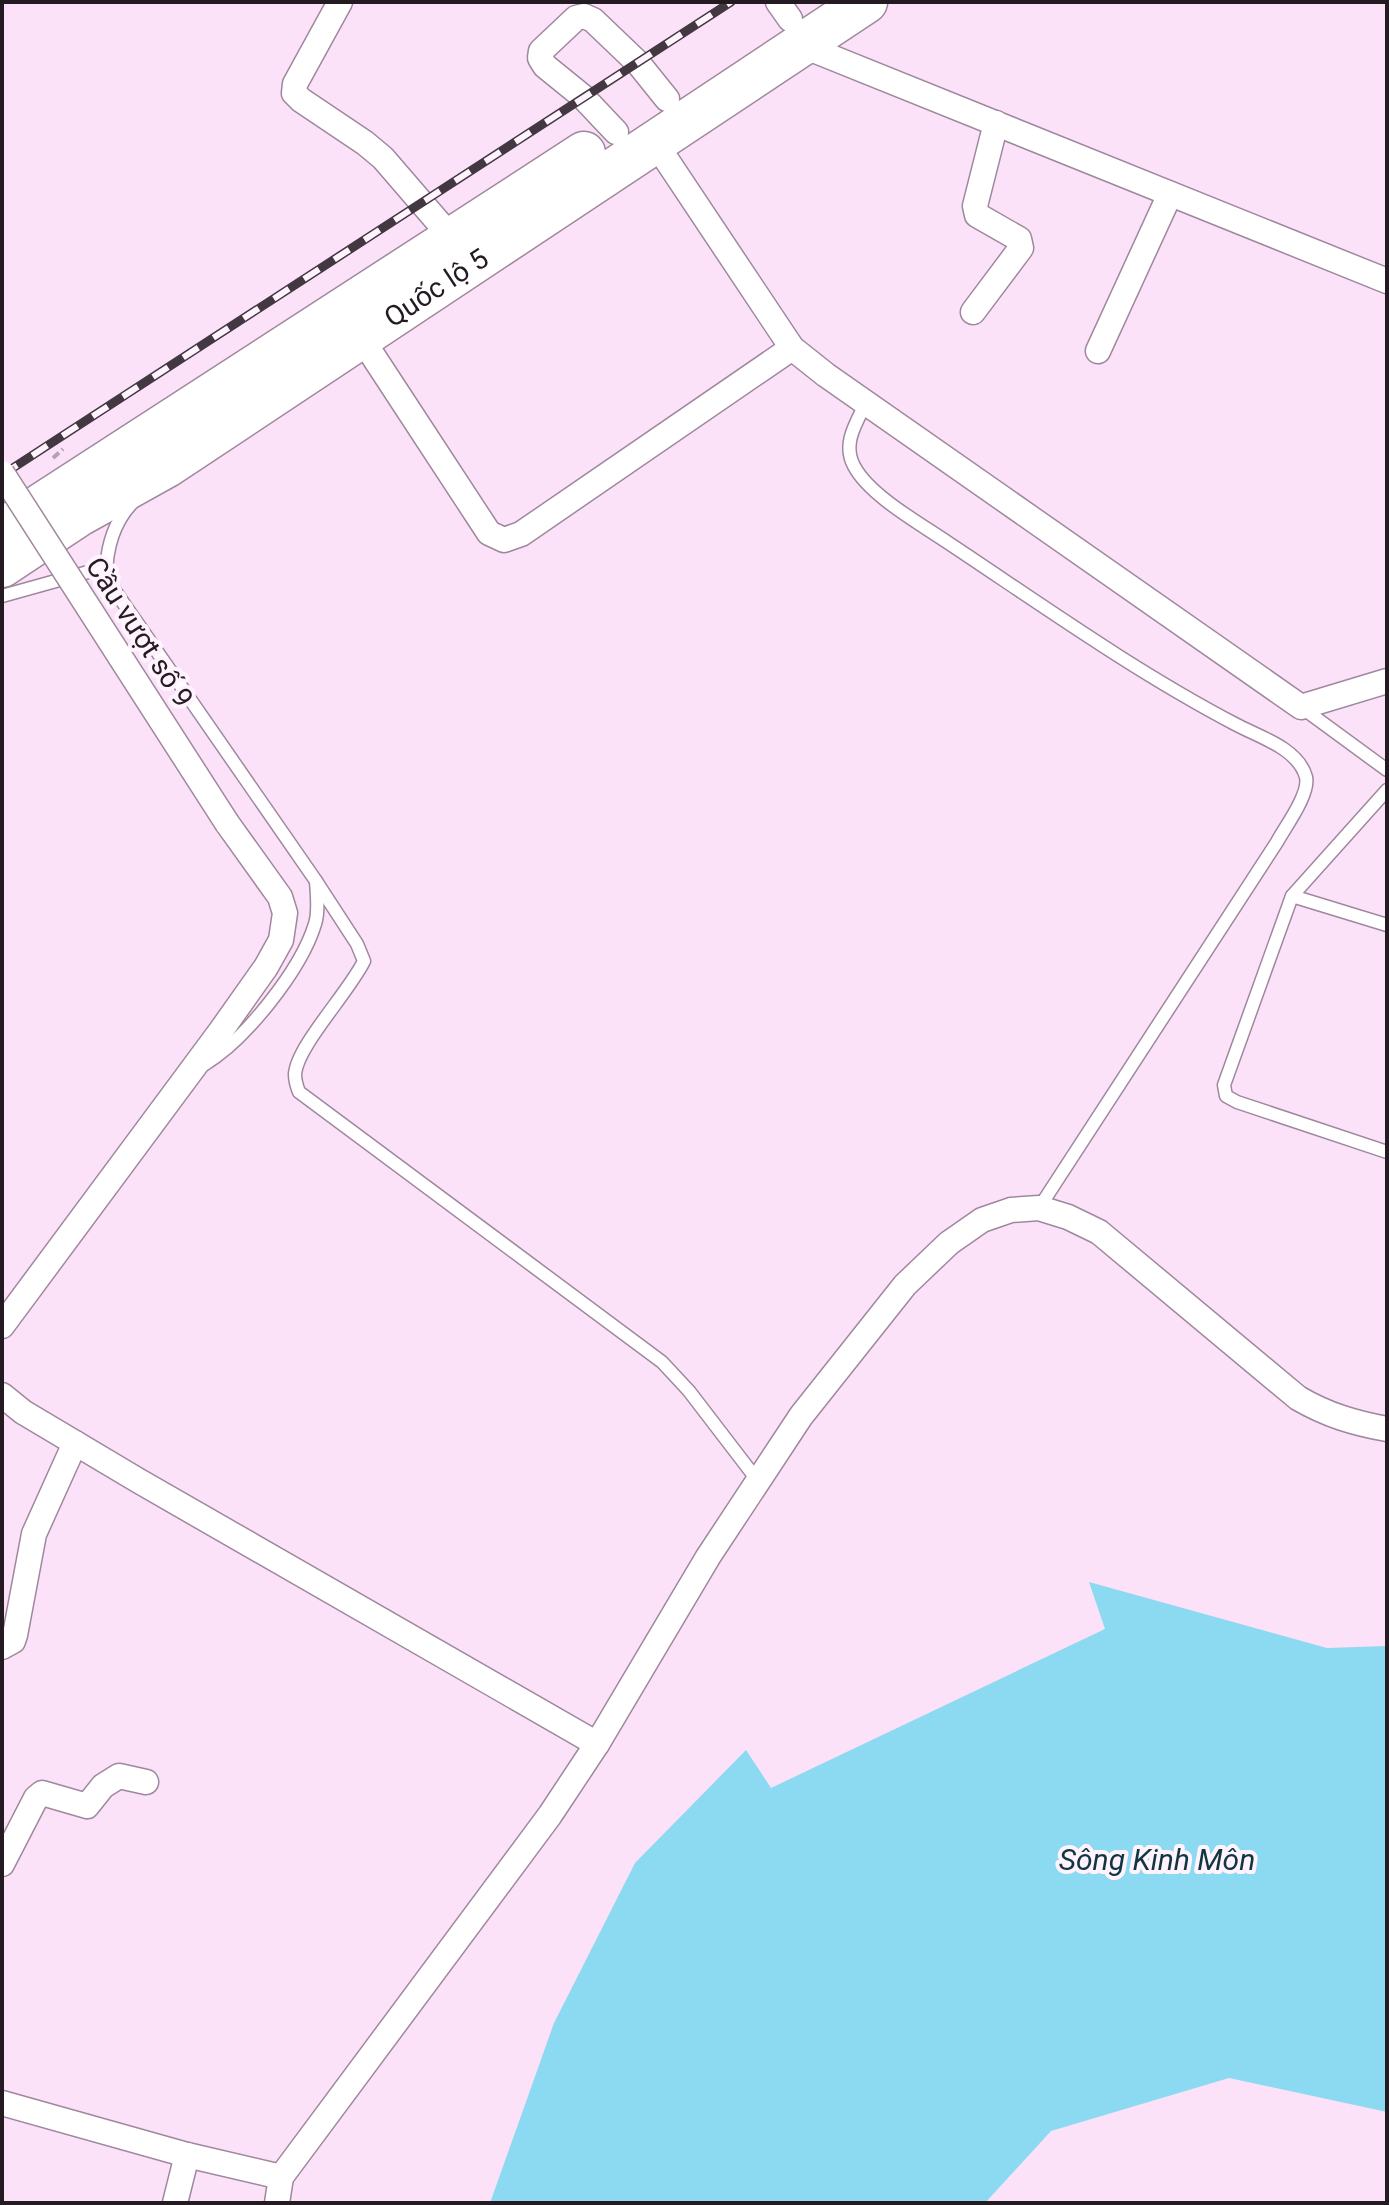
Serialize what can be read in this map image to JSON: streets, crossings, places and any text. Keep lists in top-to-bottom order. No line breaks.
{"streets":{"highway":["Quốc lộ 5"],"street":["Cầu vượt số 9"]},"water":["Sông Kinh Môn"]}
